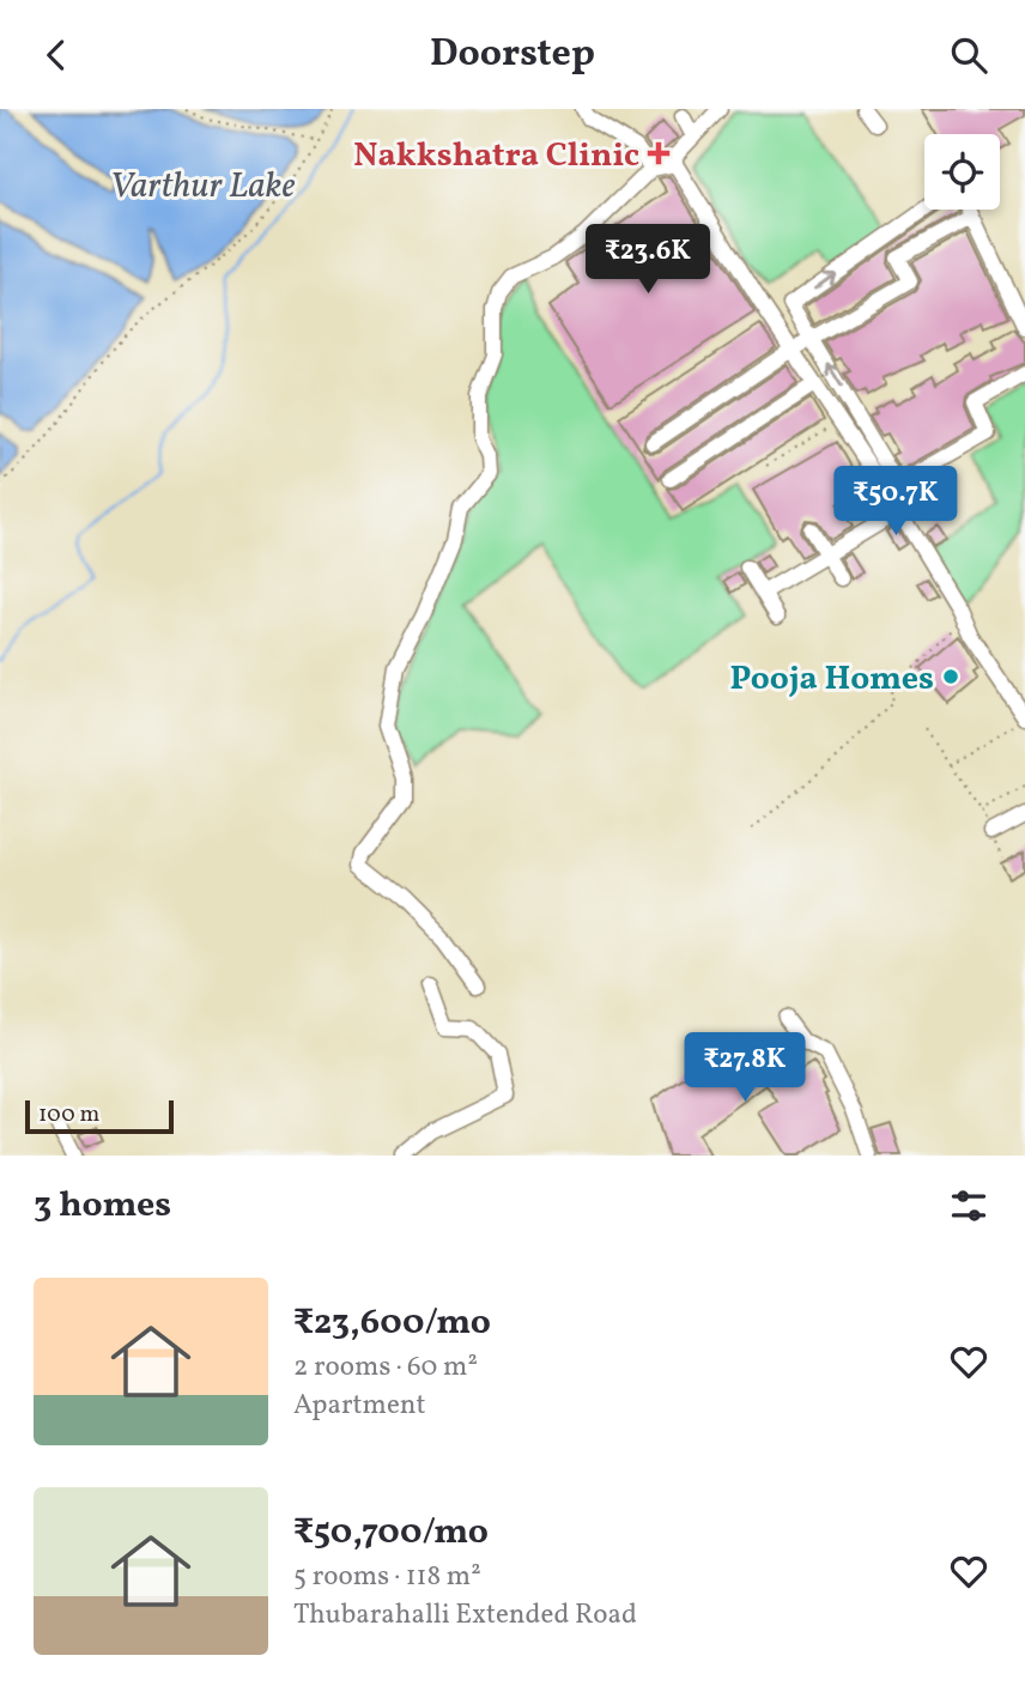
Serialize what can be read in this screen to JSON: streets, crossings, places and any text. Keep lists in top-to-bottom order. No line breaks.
{"water":["Varthur Lake"],"places":{"health":["Nakkshatra Clinic"],"other":["Pooja Homes"]},"scale_bar":"100 m","page":{"header":"Doorstep","price":["₹23.6K","₹50.7K","₹27.8K"],"scale":"100 m","heading":"3 homes","list":[{"name":"₹23,600/mo","note":"2 rooms · 60 m² · Apartment"},{"name":"₹50,700/mo","note":"5 rooms · 118 m² · Thubarahalli Extended Road"}]}}
